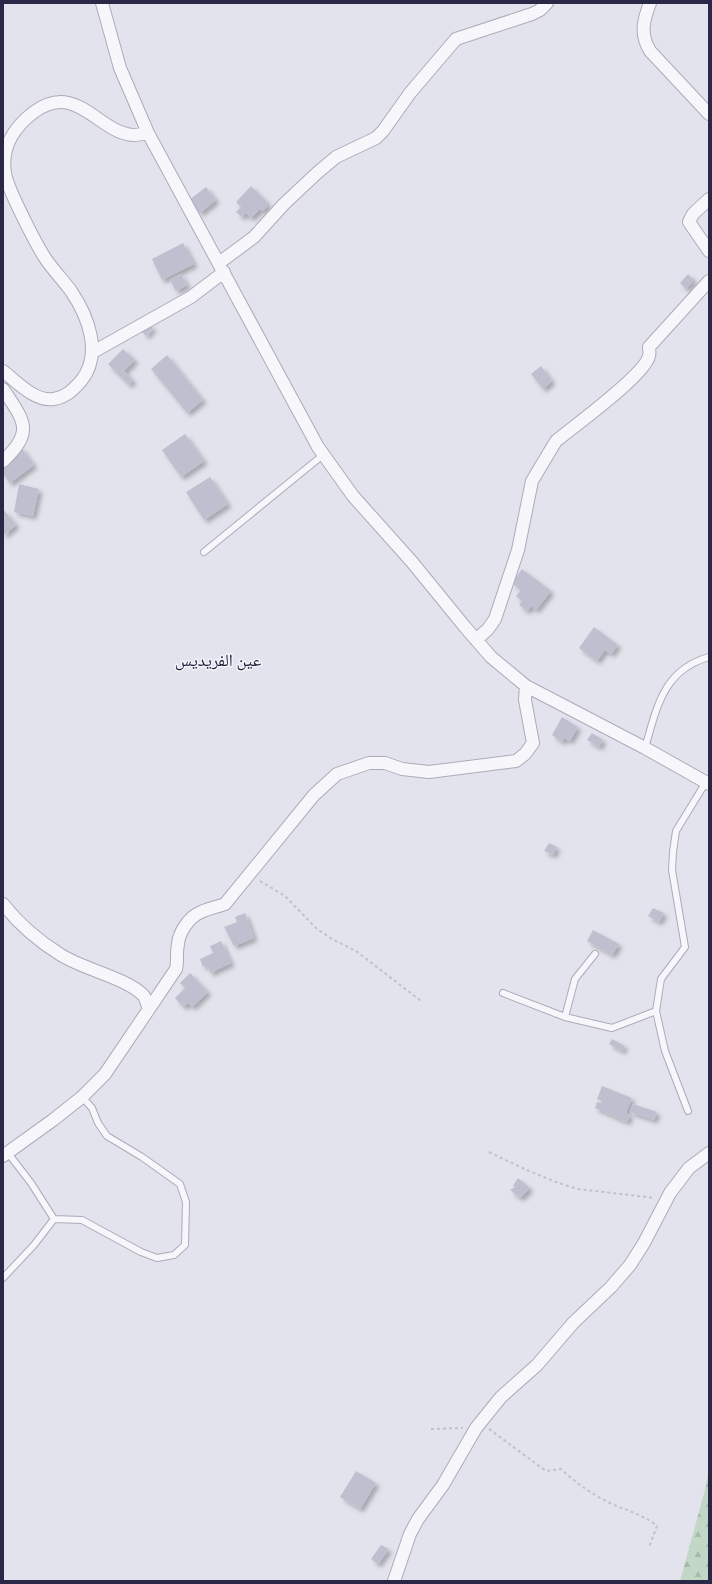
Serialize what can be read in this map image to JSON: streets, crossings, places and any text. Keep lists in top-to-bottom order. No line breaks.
{"districts":["عين الفريديس"]}
